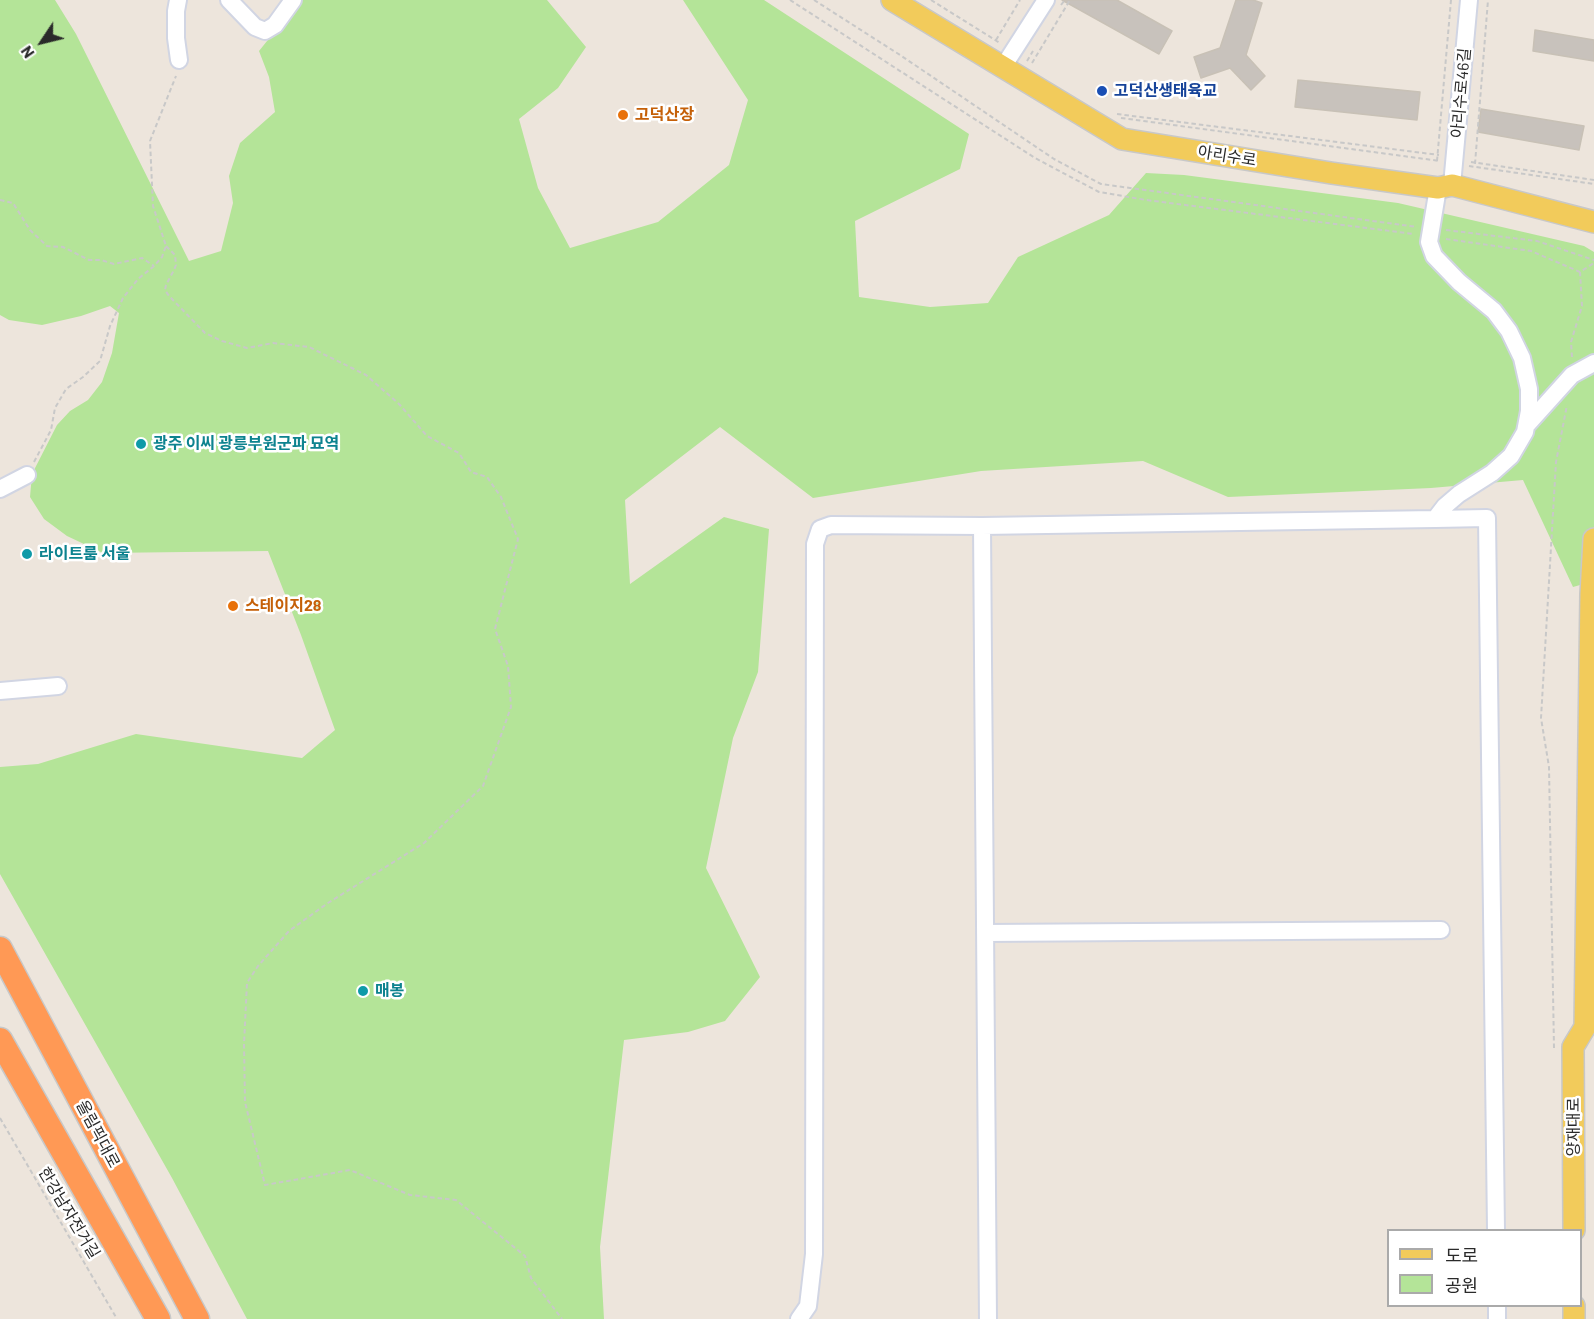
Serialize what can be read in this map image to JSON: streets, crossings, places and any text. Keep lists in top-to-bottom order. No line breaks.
{"streets":{"highway":["올림픽대로"],"main road":["아리수로","양재대로"],"street":["아리수로46길"],"path":["한강남자전거길"]},"crossings":[["아리수로46길","아리수로"]],"places":["고덕산생태육교","고덕산장","광주 이씨 광릉부원군파 묘역","라이트룸 서울","스테이지28","매봉"],"legend":["도로","공원"],"north":"bottom left"}
